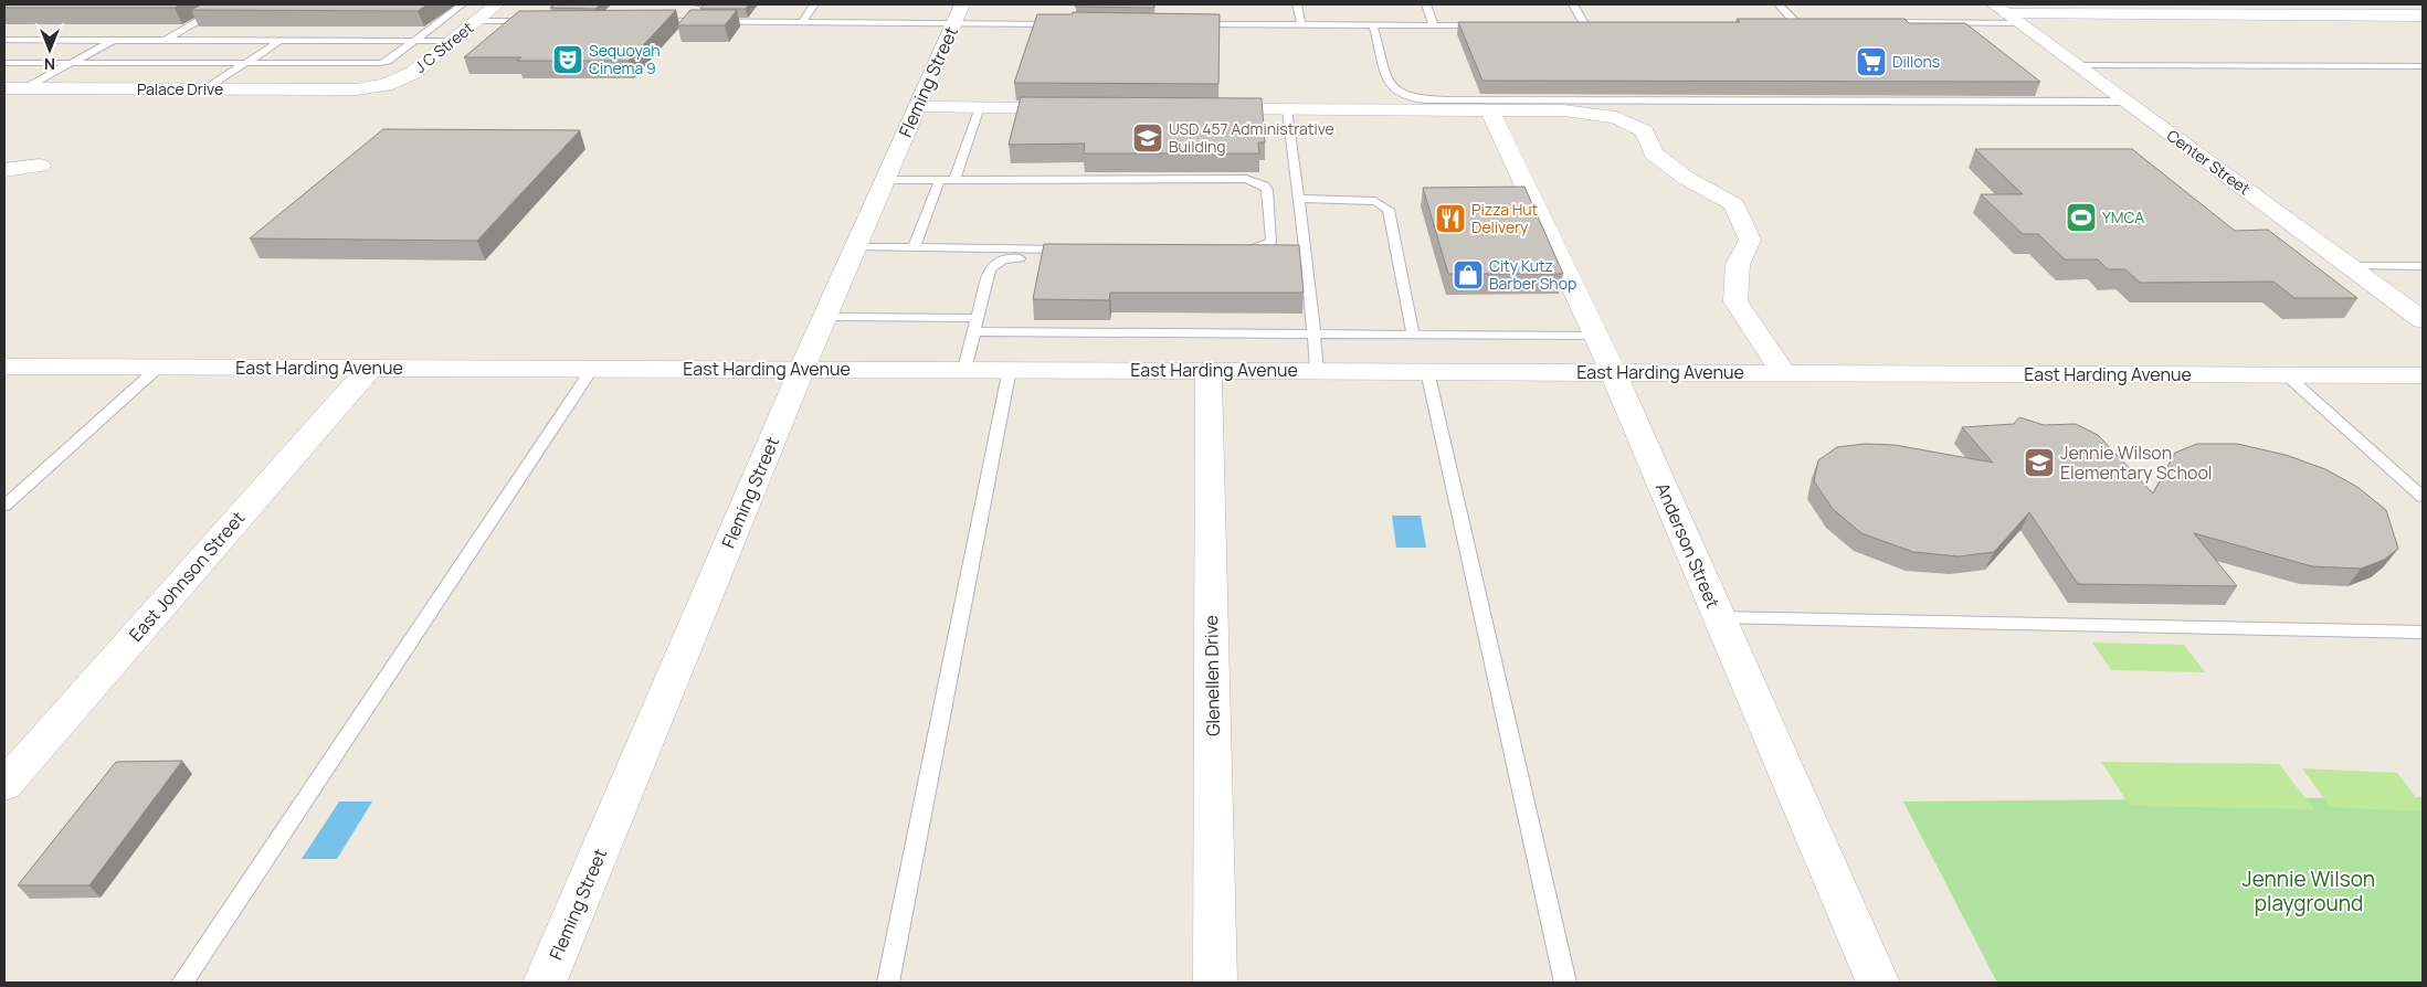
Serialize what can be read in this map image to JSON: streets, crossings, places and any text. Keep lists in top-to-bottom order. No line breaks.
{"streets":{"street":["J C Street","Fleming Street","Palace Drive","Center Street","East Harding Avenue","Anderson Street","East Johnson Street","Glenellen Drive"]},"crossings":[["J C Street","Palace Drive"],["Fleming Street","East Harding Avenue"],["East Harding Avenue","Anderson Street"],["East Harding Avenue","East Johnson Street"],["East Harding Avenue","Glenellen Drive"]],"parks":["Jennie Wilson playground"],"places":{"theatre":["Sequoyah Cinema 9"],"supermarket":["Dillons"],"school or university":["USD 457 Administrative Building","Jennie Wilson Elementary School"],"sports":["YMCA"],"restaurant":["Pizza Hut Delivery"],"shop":["City Kutz Barber Shop"]},"north":"bottom"}
